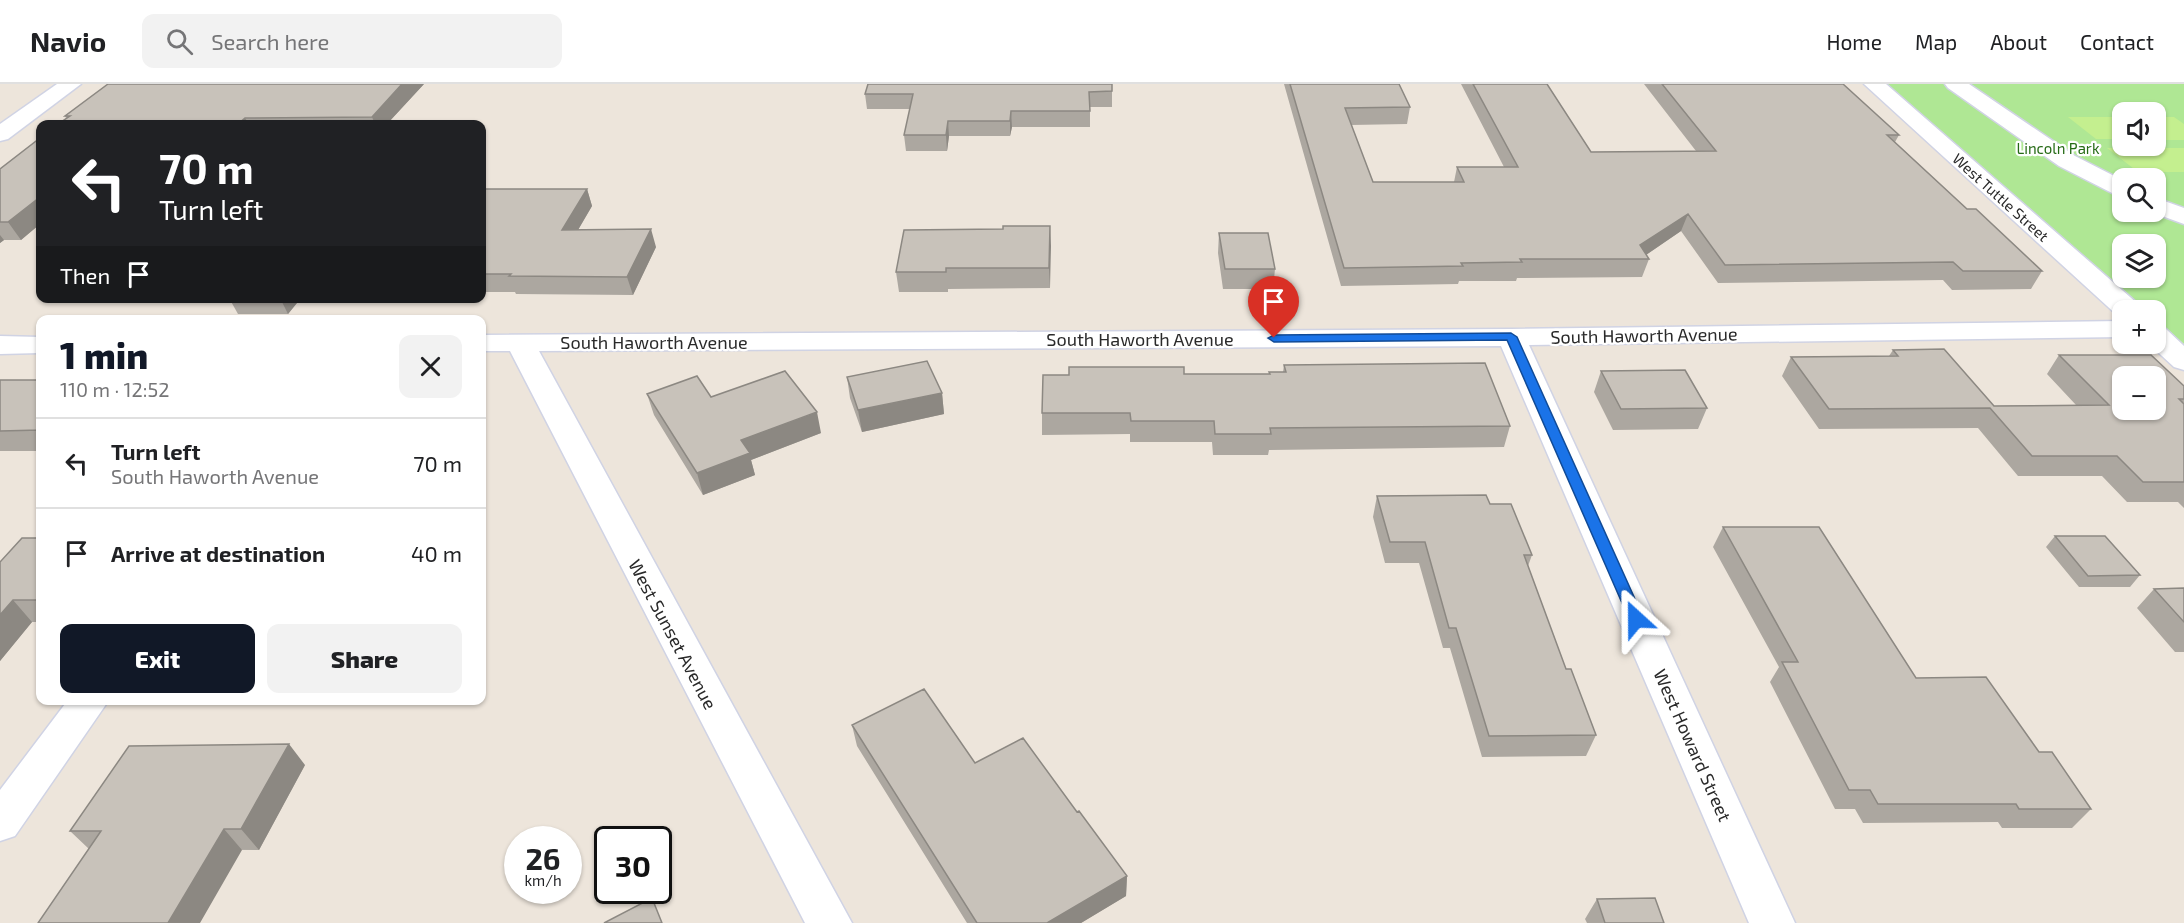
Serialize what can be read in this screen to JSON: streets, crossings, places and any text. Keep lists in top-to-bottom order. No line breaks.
{"streets":{"street":["West Tuttle Street","South Haworth Avenue","West Sunset Avenue","West Howard Street"]},"crossings":[["South Haworth Avenue","West Sunset Avenue"],["South Haworth Avenue","West Howard Street"]],"parks":["Lincoln Park"],"page":{"header":"Navio","search":"Search here","nav":["Home","Map","About","Contact"],"map_buttons":["+","−"],"turn":["70 m","Turn left"],"then":"Then","heading":["1 min","110 m · 12:52"],"list":[{"name":"Turn left","note":"South Haworth Avenue","value":"70 m"},{"name":"Arrive at destination","value":"40 m"}],"buttons":["Exit","Share"],"speed":"26 km/h","limit":"30"}}
